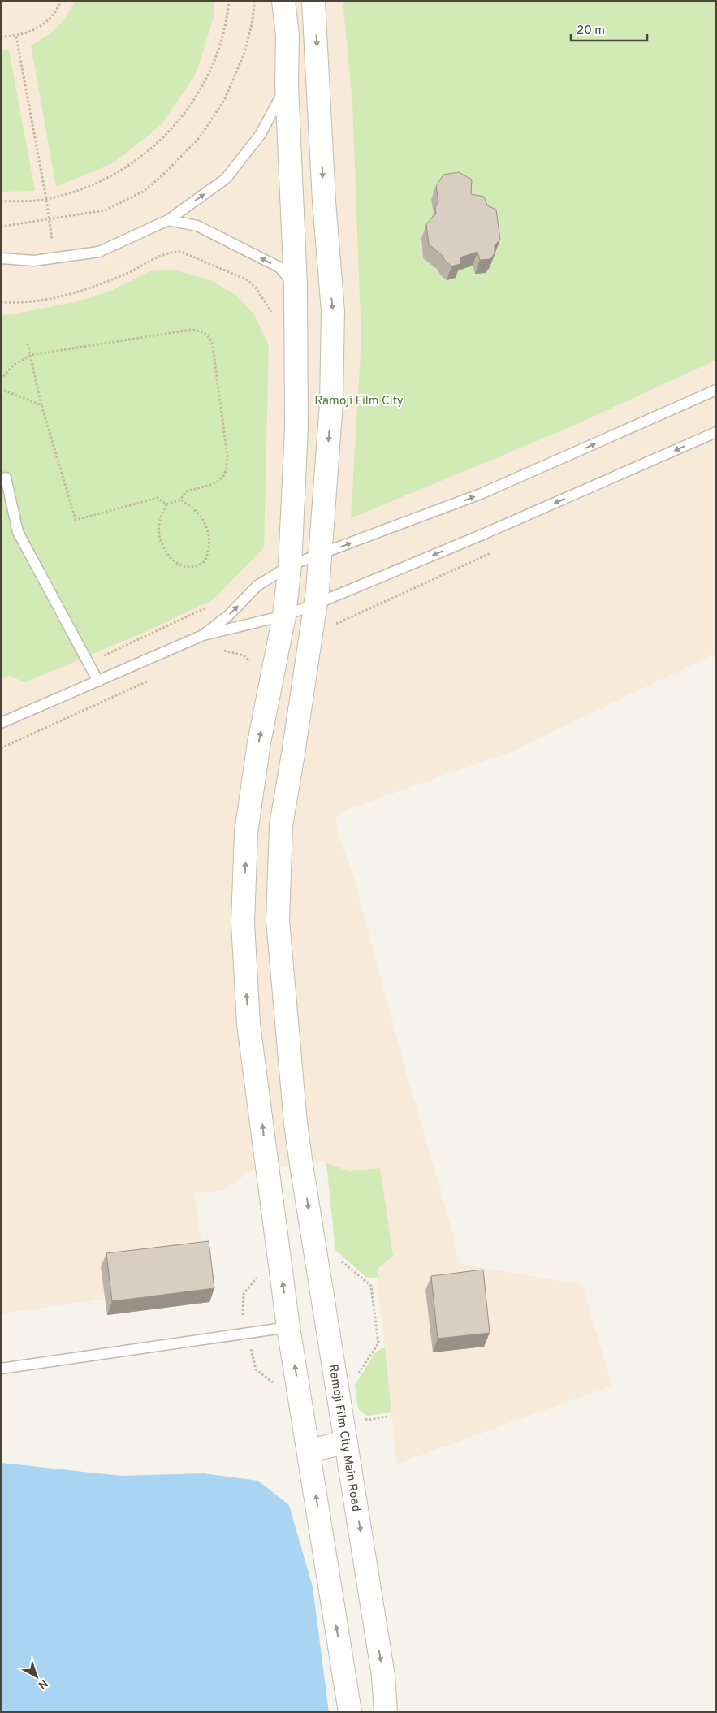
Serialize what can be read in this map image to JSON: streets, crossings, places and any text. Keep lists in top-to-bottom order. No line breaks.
{"streets":{"street":["Ramoji Film City Main Road"]},"parks":["Ramoji Film City"],"scale_bar":"20 m","north":"bottom right"}
